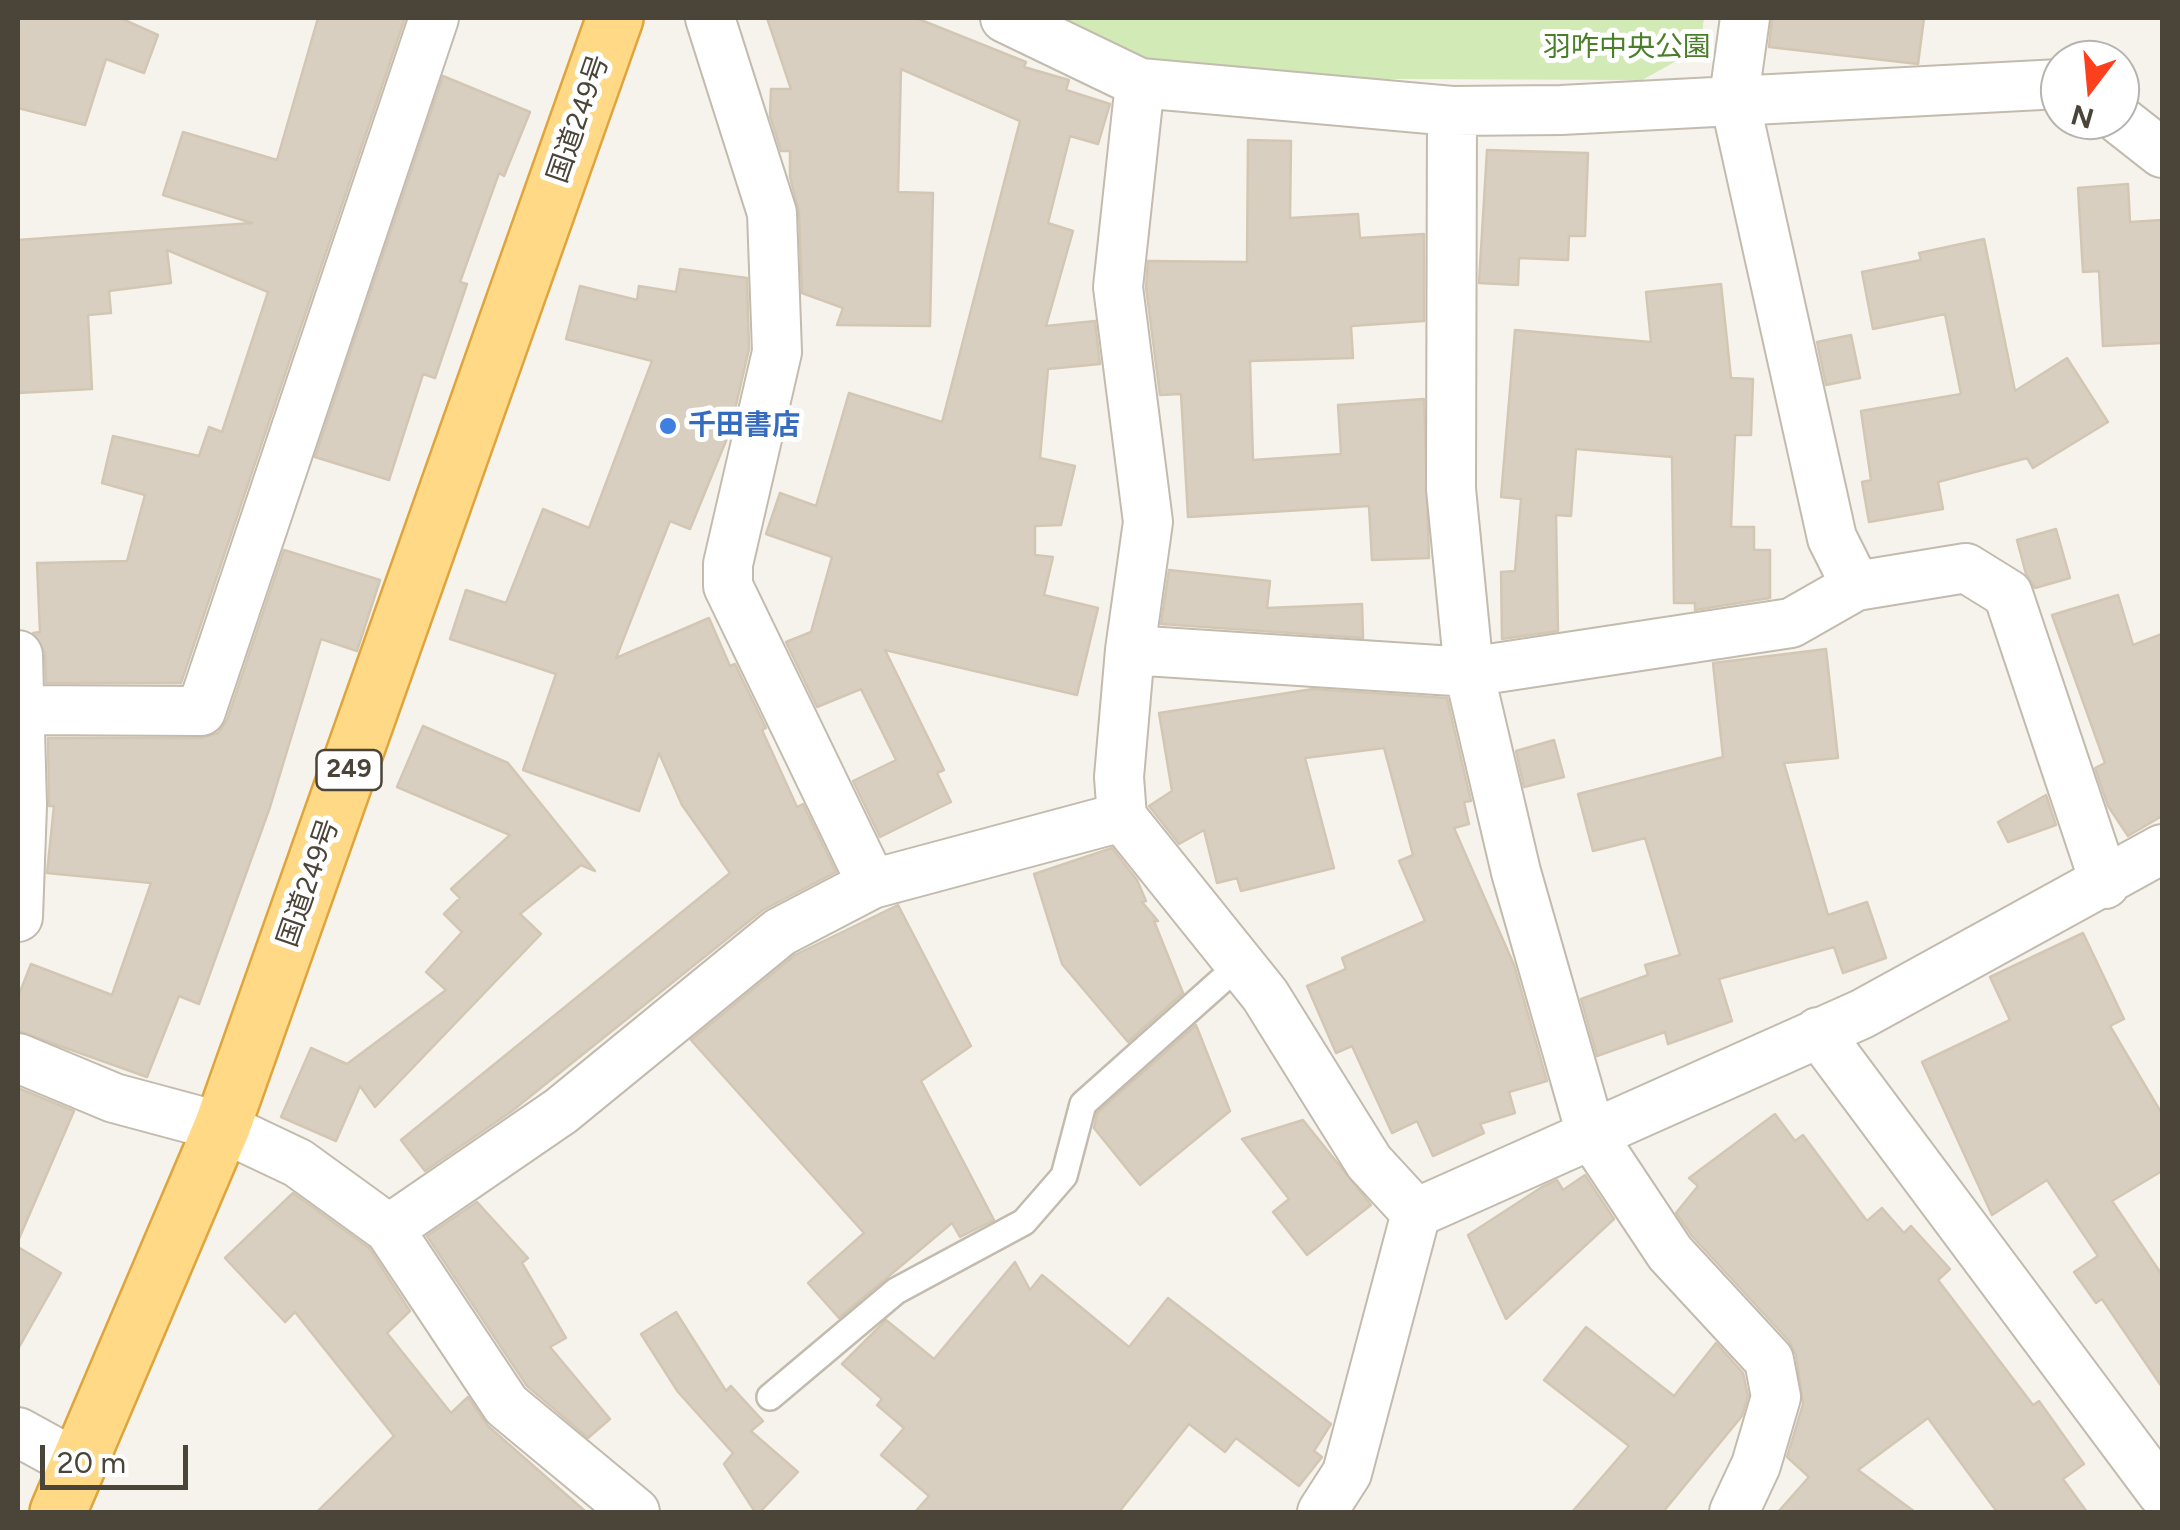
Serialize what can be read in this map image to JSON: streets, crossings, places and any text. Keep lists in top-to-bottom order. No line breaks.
{"streets":{"highway":["国道249号","249"]},"parks":["羽咋中央公園"],"places":["千田書店"],"scale_bar":"20 m","north":"bottom"}
